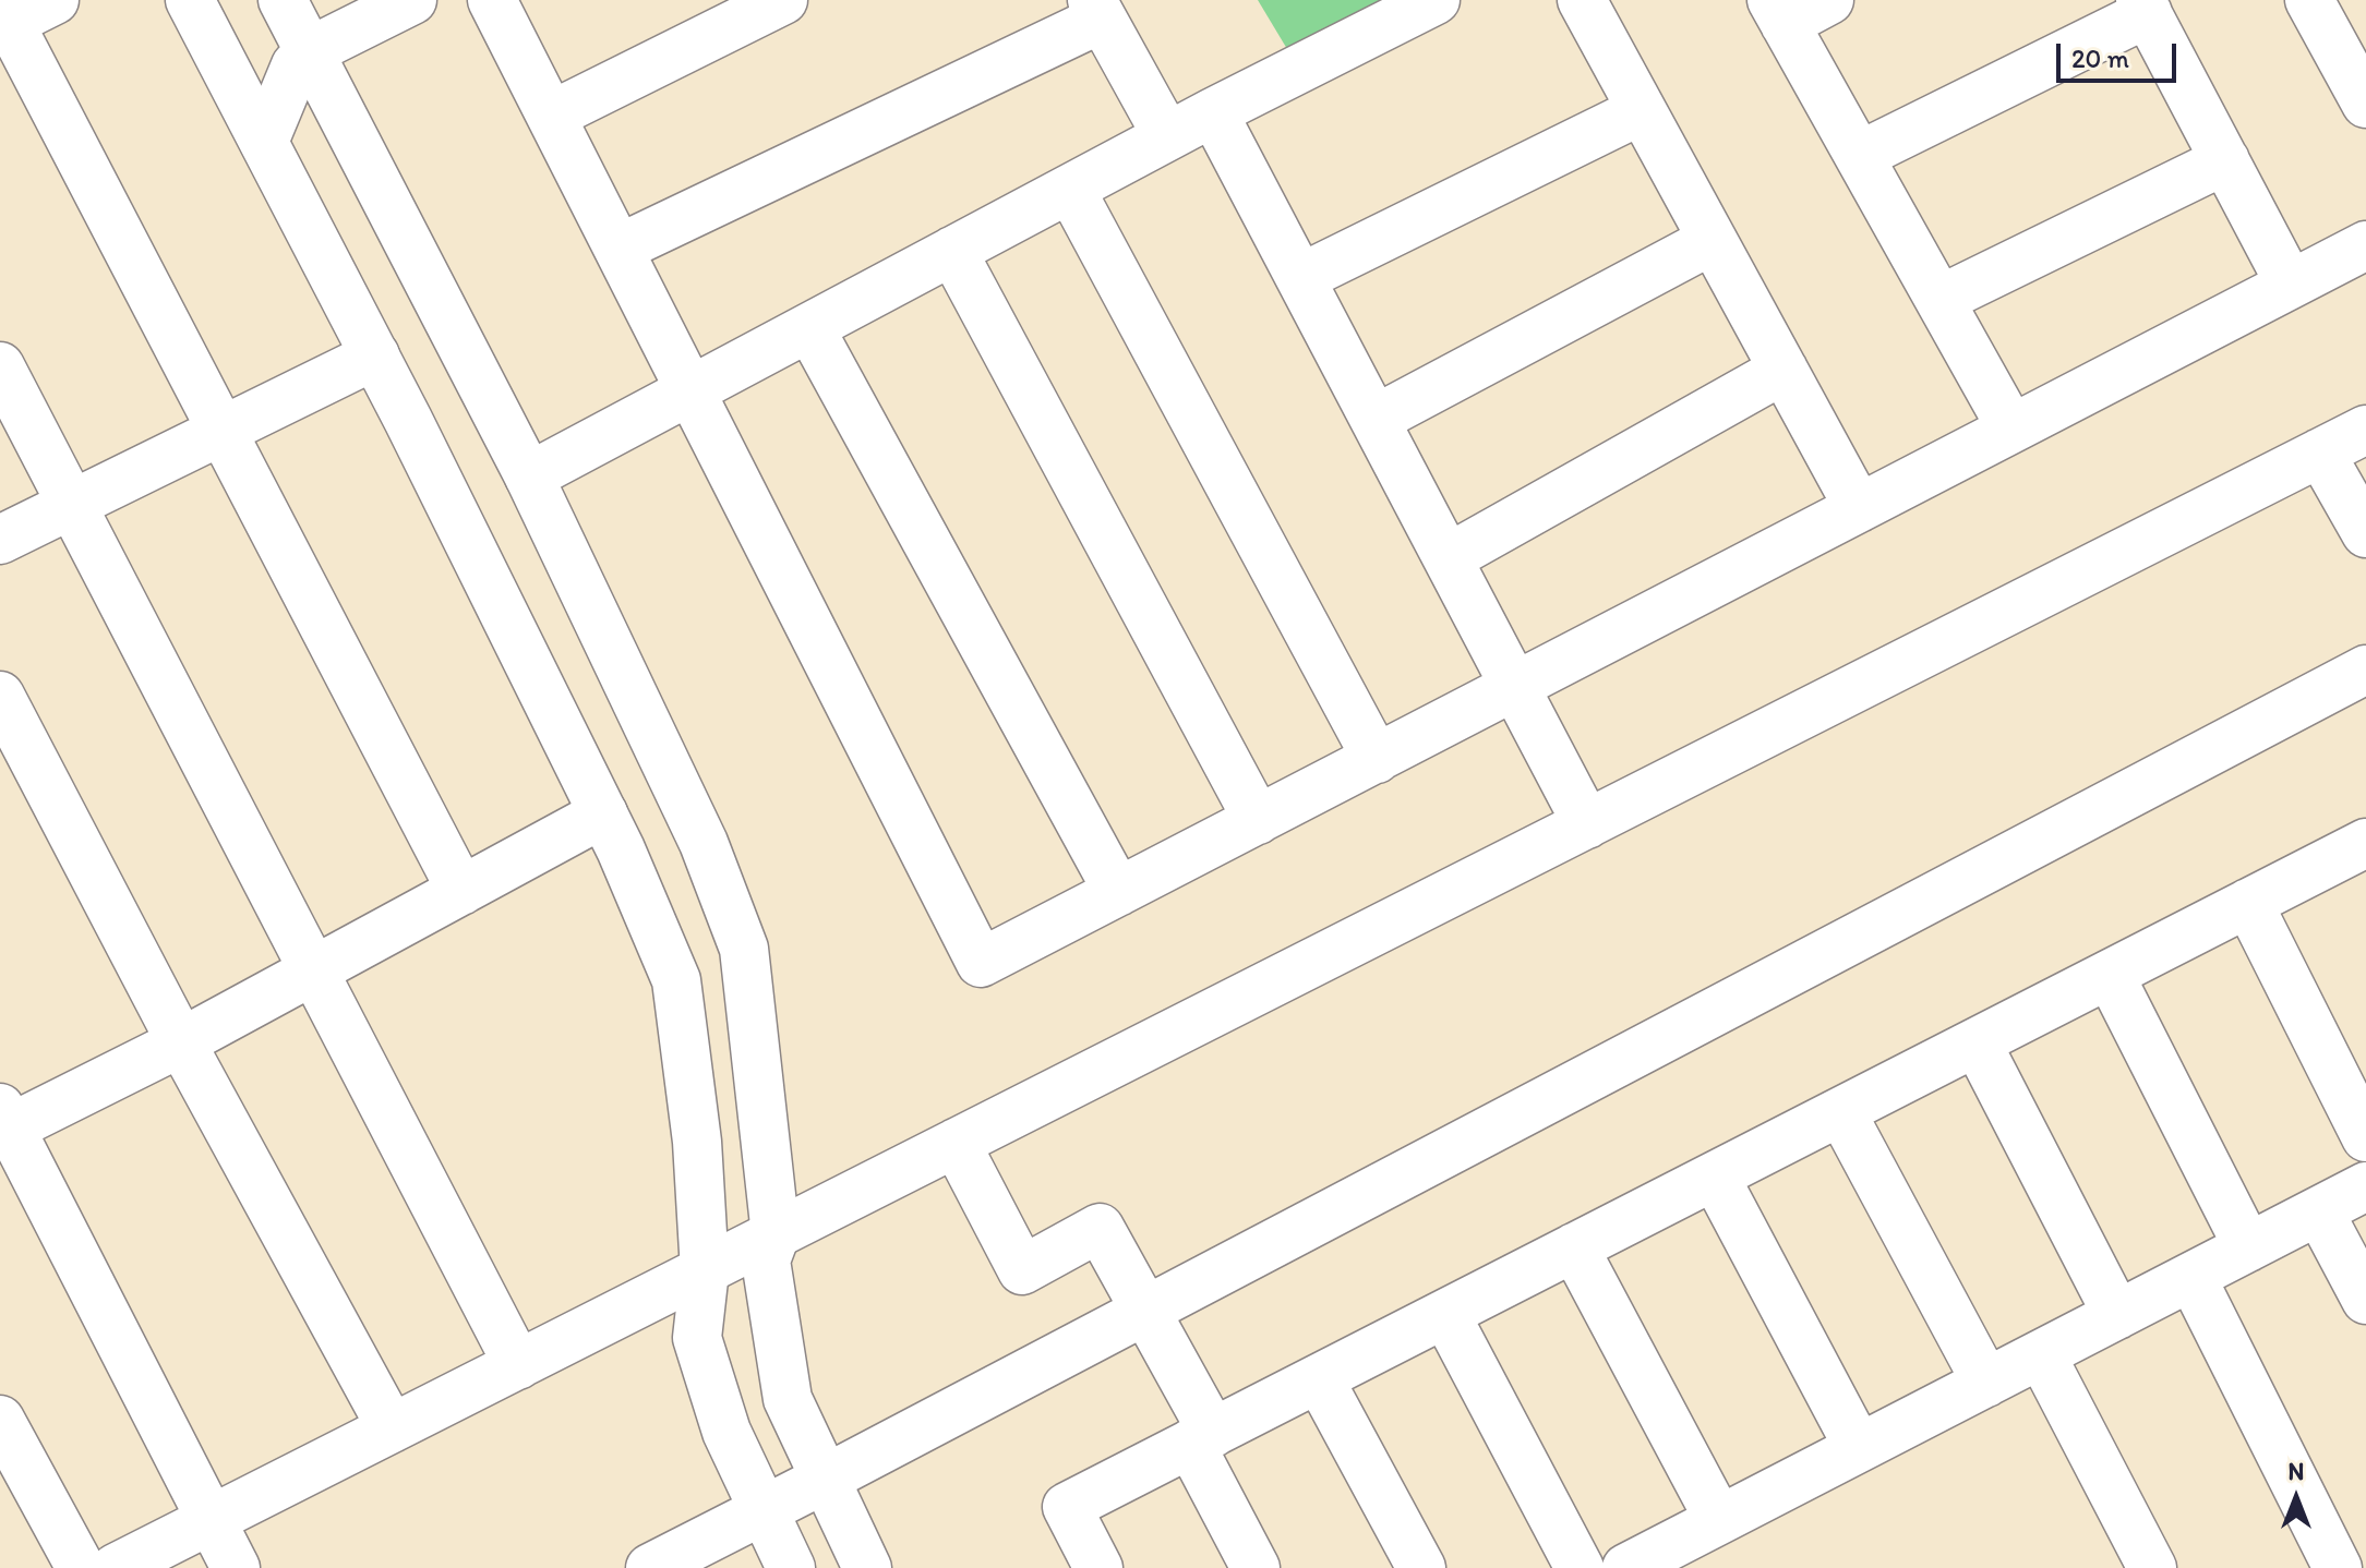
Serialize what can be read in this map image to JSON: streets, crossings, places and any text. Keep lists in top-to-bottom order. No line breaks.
{"scale_bar":"20 m","north":"top"}
